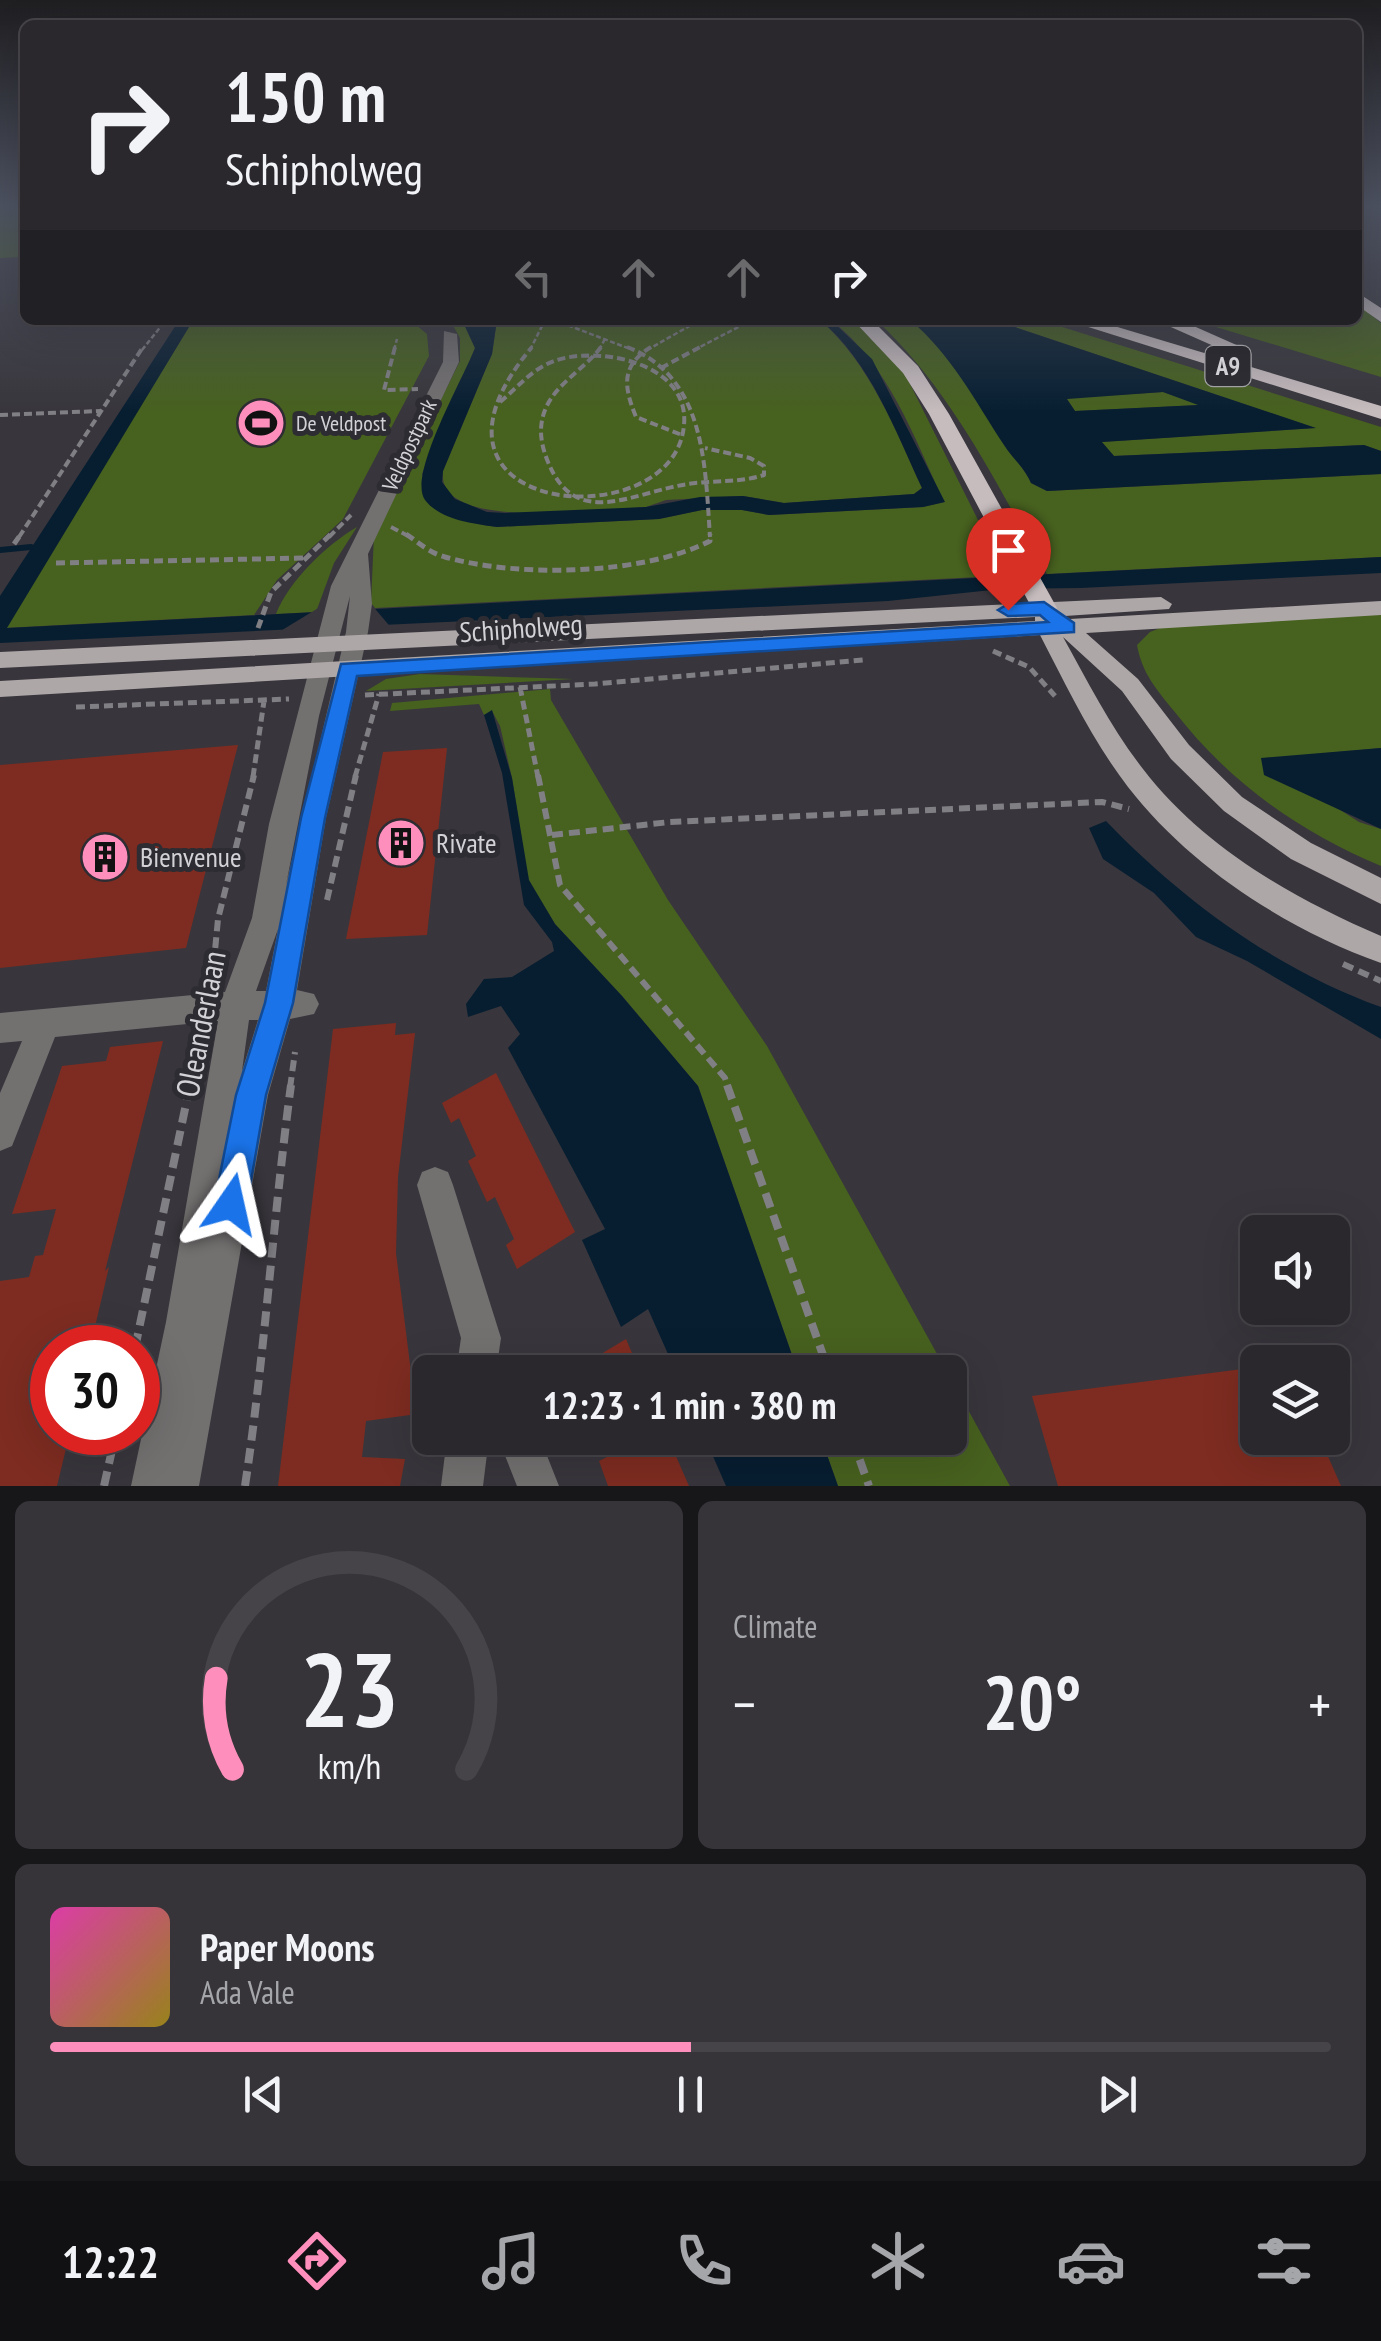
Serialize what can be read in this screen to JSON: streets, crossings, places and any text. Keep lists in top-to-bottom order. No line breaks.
{"streets":{"highway":["A9"],"main road":["Schipholweg"],"street":["Veldpostpark","Oleanderlaan"]},"crossings":[["Veldpostpark","Schipholweg"],["Veldpostpark","Oleanderlaan"],["Schipholweg","Oleanderlaan"]],"places":{"sports":["De Veldpost"],"building":["Rivate","Bienvenue"]},"page":{"turn":["150 m","Schipholweg"],"limit":"30","trip":"12:23 · 1 min · 380 m","tile":"Climate","heat":["−","20°","+"],"song":["Paper Moons","Ada Vale"],"tabs":"12:22","gauge":["23","km/h"]}}
